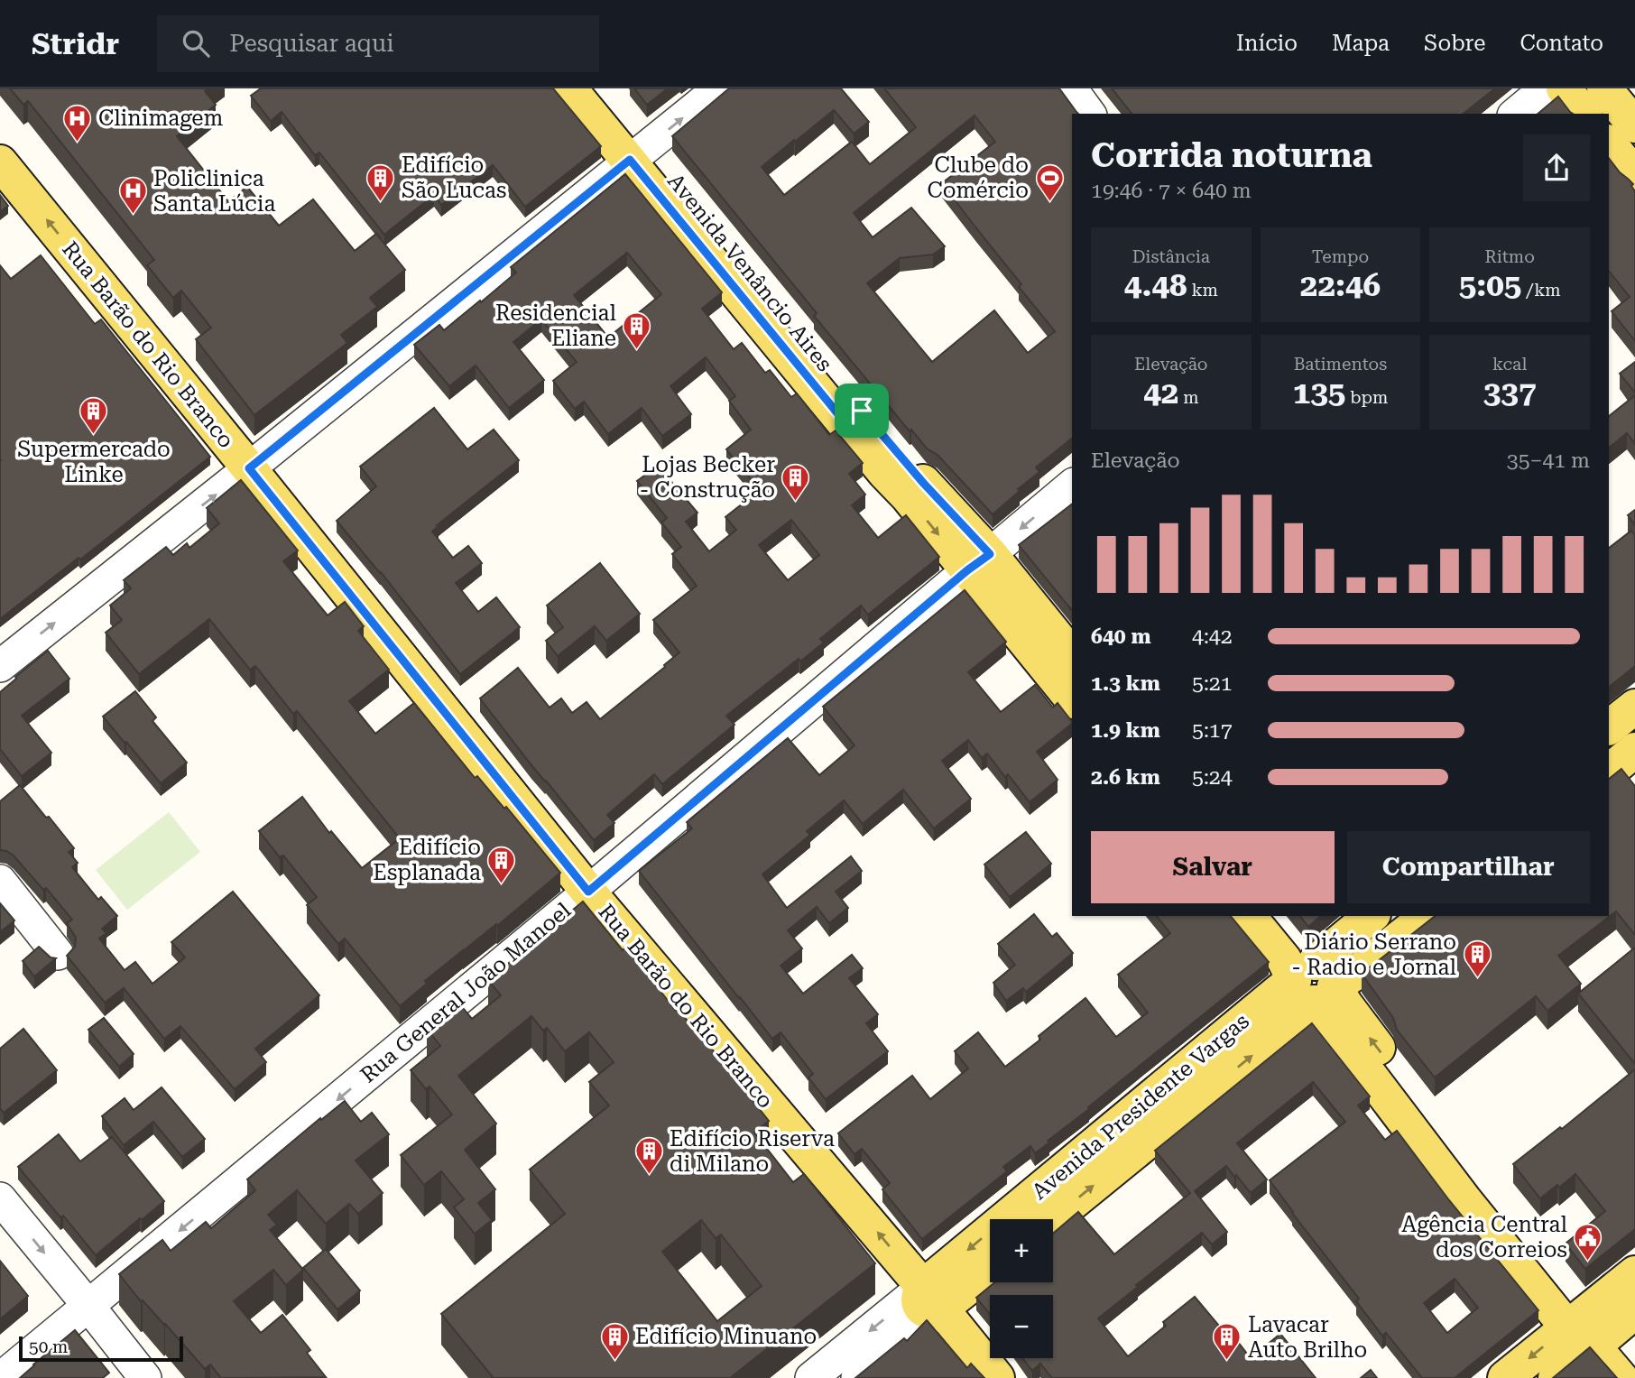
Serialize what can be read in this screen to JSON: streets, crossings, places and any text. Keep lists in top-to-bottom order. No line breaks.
{"streets":{"main road":["Avenida Venâncio Aires","Rua Barão do Rio Branco","Avenida Presidente Vargas"],"street":["Rua General João Manoel"]},"crossings":[["Avenida Venâncio Aires","Rua General João Manoel"],["Rua Barão do Rio Branco","Rua General João Manoel"],["Rua Barão do Rio Branco","Avenida Presidente Vargas"]],"one_way":["Rua Barão do Rio Branco","Rua General João Manoel"],"places":{"hospital":["Clinimagem","Policlinica Santa Lúcia"],"building":["Edifício São Lucas","Residencial Eliane","Supermercado Linke","Lojas Becker - Construção","Edifício Esplanada","Diário Serrano - Radio e Jornal","Edifício Riserva di Milano","Edifício Minuano","Lavacar Auto Brilho"],"sports":["Clube do Comércio"],"public building":["Agência Central dos Correios"]},"scale_bar":"50 m","page":{"header":"Stridr","search":"Pesquisar aqui","nav":["Início","Mapa","Sobre","Contato"],"heading":["Corrida noturna","19:46 · 7 × 640 m"],"stats":[["Distância","4.48 km"],["Tempo","22:46"],["Ritmo","5:05 /km"],["Elevação","42 m"],["Batimentos","135 bpm"],["kcal","337"]],"chart":["Elevação","35–41 m"],"list":[{"name":"640 m","note":"4:42"},{"name":"1.3 km","note":"5:21"},{"name":"1.9 km","note":"5:17"},{"name":"2.6 km","note":"5:24"}],"buttons":["Salvar","Compartilhar"],"map_buttons":["+","−"],"scale":"50 m"}}
